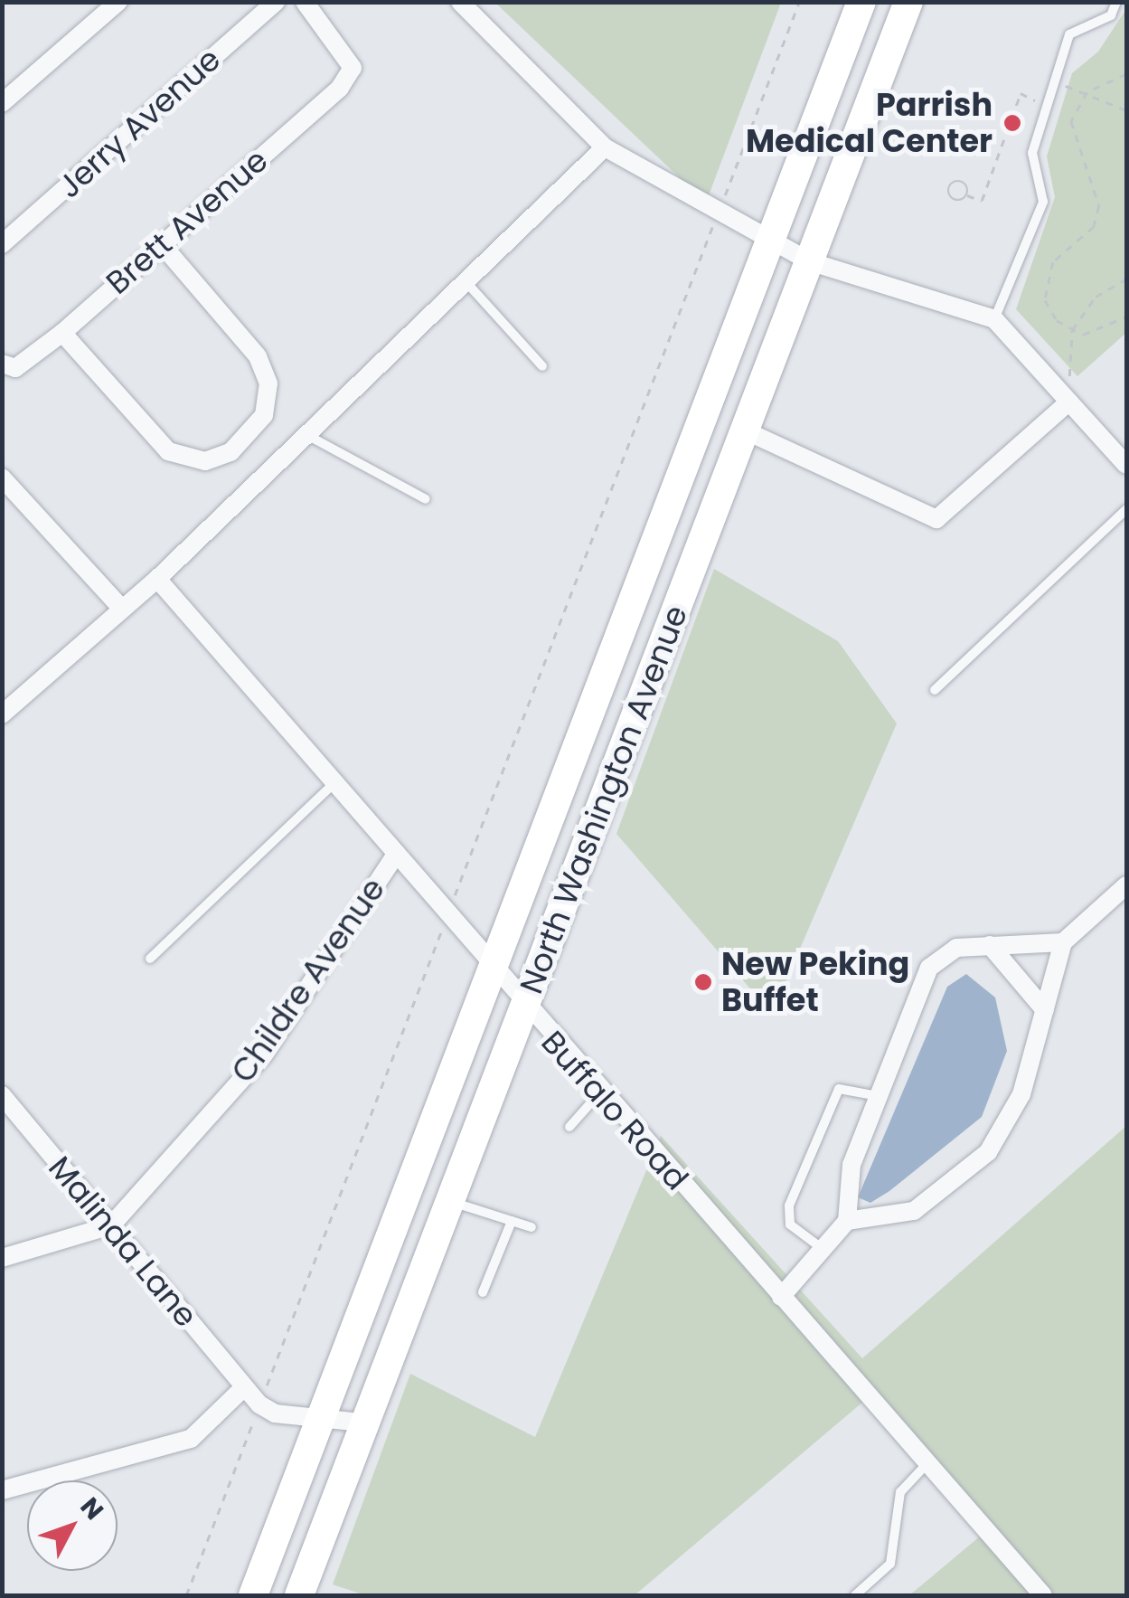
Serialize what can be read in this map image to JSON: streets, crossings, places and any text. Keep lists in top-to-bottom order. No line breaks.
{"streets":{"main road":["North Washington Avenue"],"street":["Jerry Avenue","Brett Avenue","Childre Avenue","Buffalo Road","Malinda Lane"]},"crossings":[["North Washington Avenue","Buffalo Road"],["Childre Avenue","Buffalo Road"],["Childre Avenue","Malinda Lane"]],"places":["Parrish Medical Center","New Peking Buffet"],"north":"top right"}
